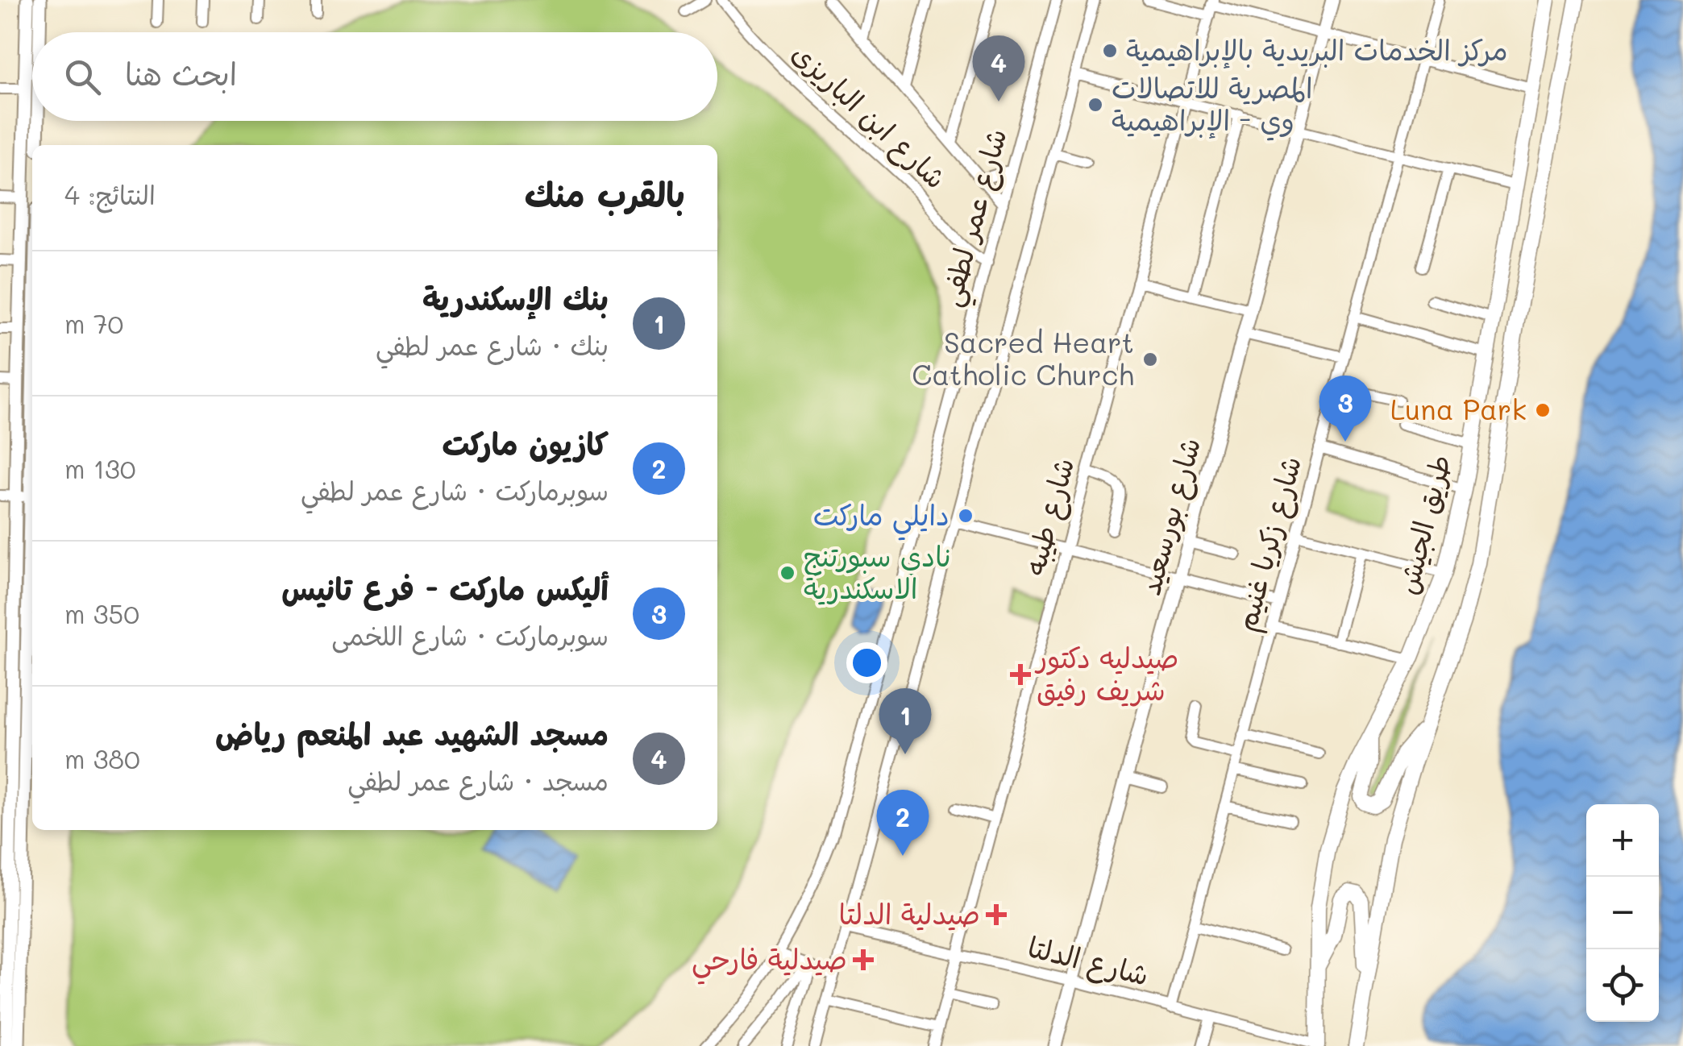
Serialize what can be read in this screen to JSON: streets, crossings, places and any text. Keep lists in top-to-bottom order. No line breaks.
{"streets":{"highway":["طريق الجيش"],"main road":["شارع بورسعيد"],"street":["شارع ابن الباريزى","شارع عمر لطفي","شارع طيبه","شارع زكريا غنيم","شارع الدلتا"]},"crossings":[["شارع ابن الباريزى","شارع عمر لطفي"],["شارع طيبه","شارع الدلتا"],["شارع بورسعيد","شارع الدلتا"],["طريق الجيش","شارع الدلتا"],["شارع زكريا غنيم","شارع الدلتا"]],"places":{"other":["مركز الخدمات البريدية بالإبراهيمية","المصرية للاتصالات وي - الإبراهيمية","Sacred Heart Catholic Church","Luna Park","دايلي ماركت","نادي سبورتنج الاسكندرية"],"health":["صيدليه دكتور شريف رفيق","صيدلية الدلتا","صيدلية فارحي"]},"page":{"search":"ابحث هنا","pins":["4","3","1","2"],"heading":["بالقرب منك","النتائج: 4"],"list":[{"mark":"1","name":"بنك الإسكندرية","note":"بنك · شارع عمر لطفي","value":"70 m"},{"mark":"2","name":"كازيون ماركت","note":"سوبرماركت · شارع عمر لطفي","value":"130 m"},{"mark":"3","name":"أليكس ماركت - فرع تانيس","note":"سوبرماركت · شارع اللخمى","value":"350 m"},{"mark":"4","name":"مسجد الشهيد عبد المنعم رياض","note":"مسجد · شارع عمر لطفي","value":"380 m"}],"map_buttons":["+","−"]}}
